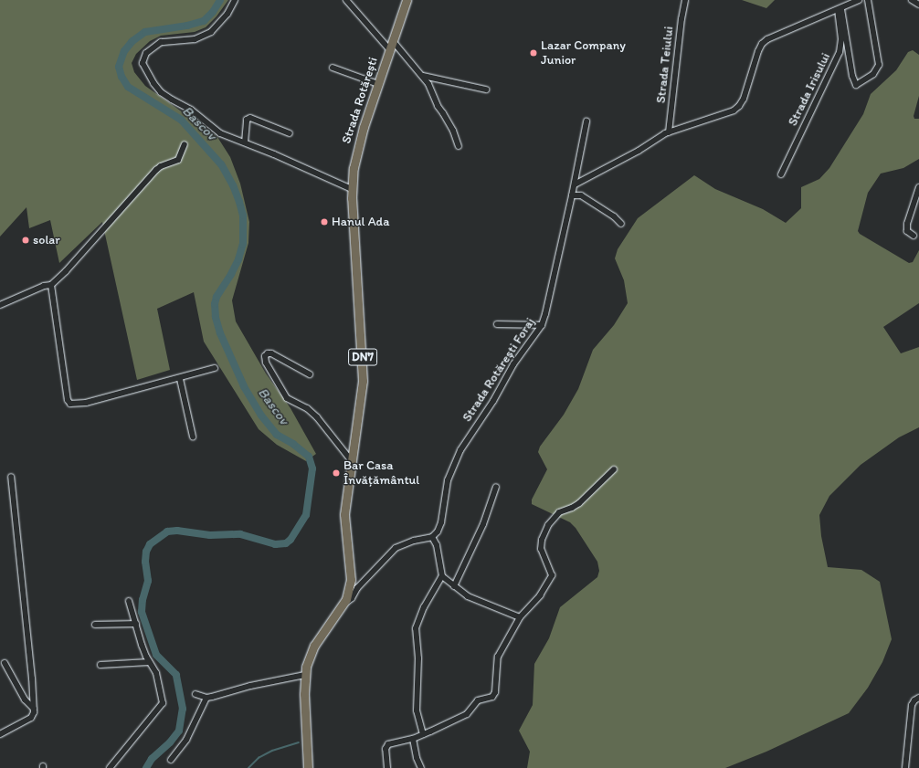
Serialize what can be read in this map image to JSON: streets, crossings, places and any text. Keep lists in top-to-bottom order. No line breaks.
{"streets":{"highway":["Strada Rotărești","DN7"],"street":["Strada Teiului","Strada Irisului","Strada Rotărești Foraj"]},"crossings":[["Strada Rotărești","DN7"]],"water":["Bascov"],"places":["Lazar Company Junior","Hanul Ada","solar","Bar Casa Învățământul"]}
